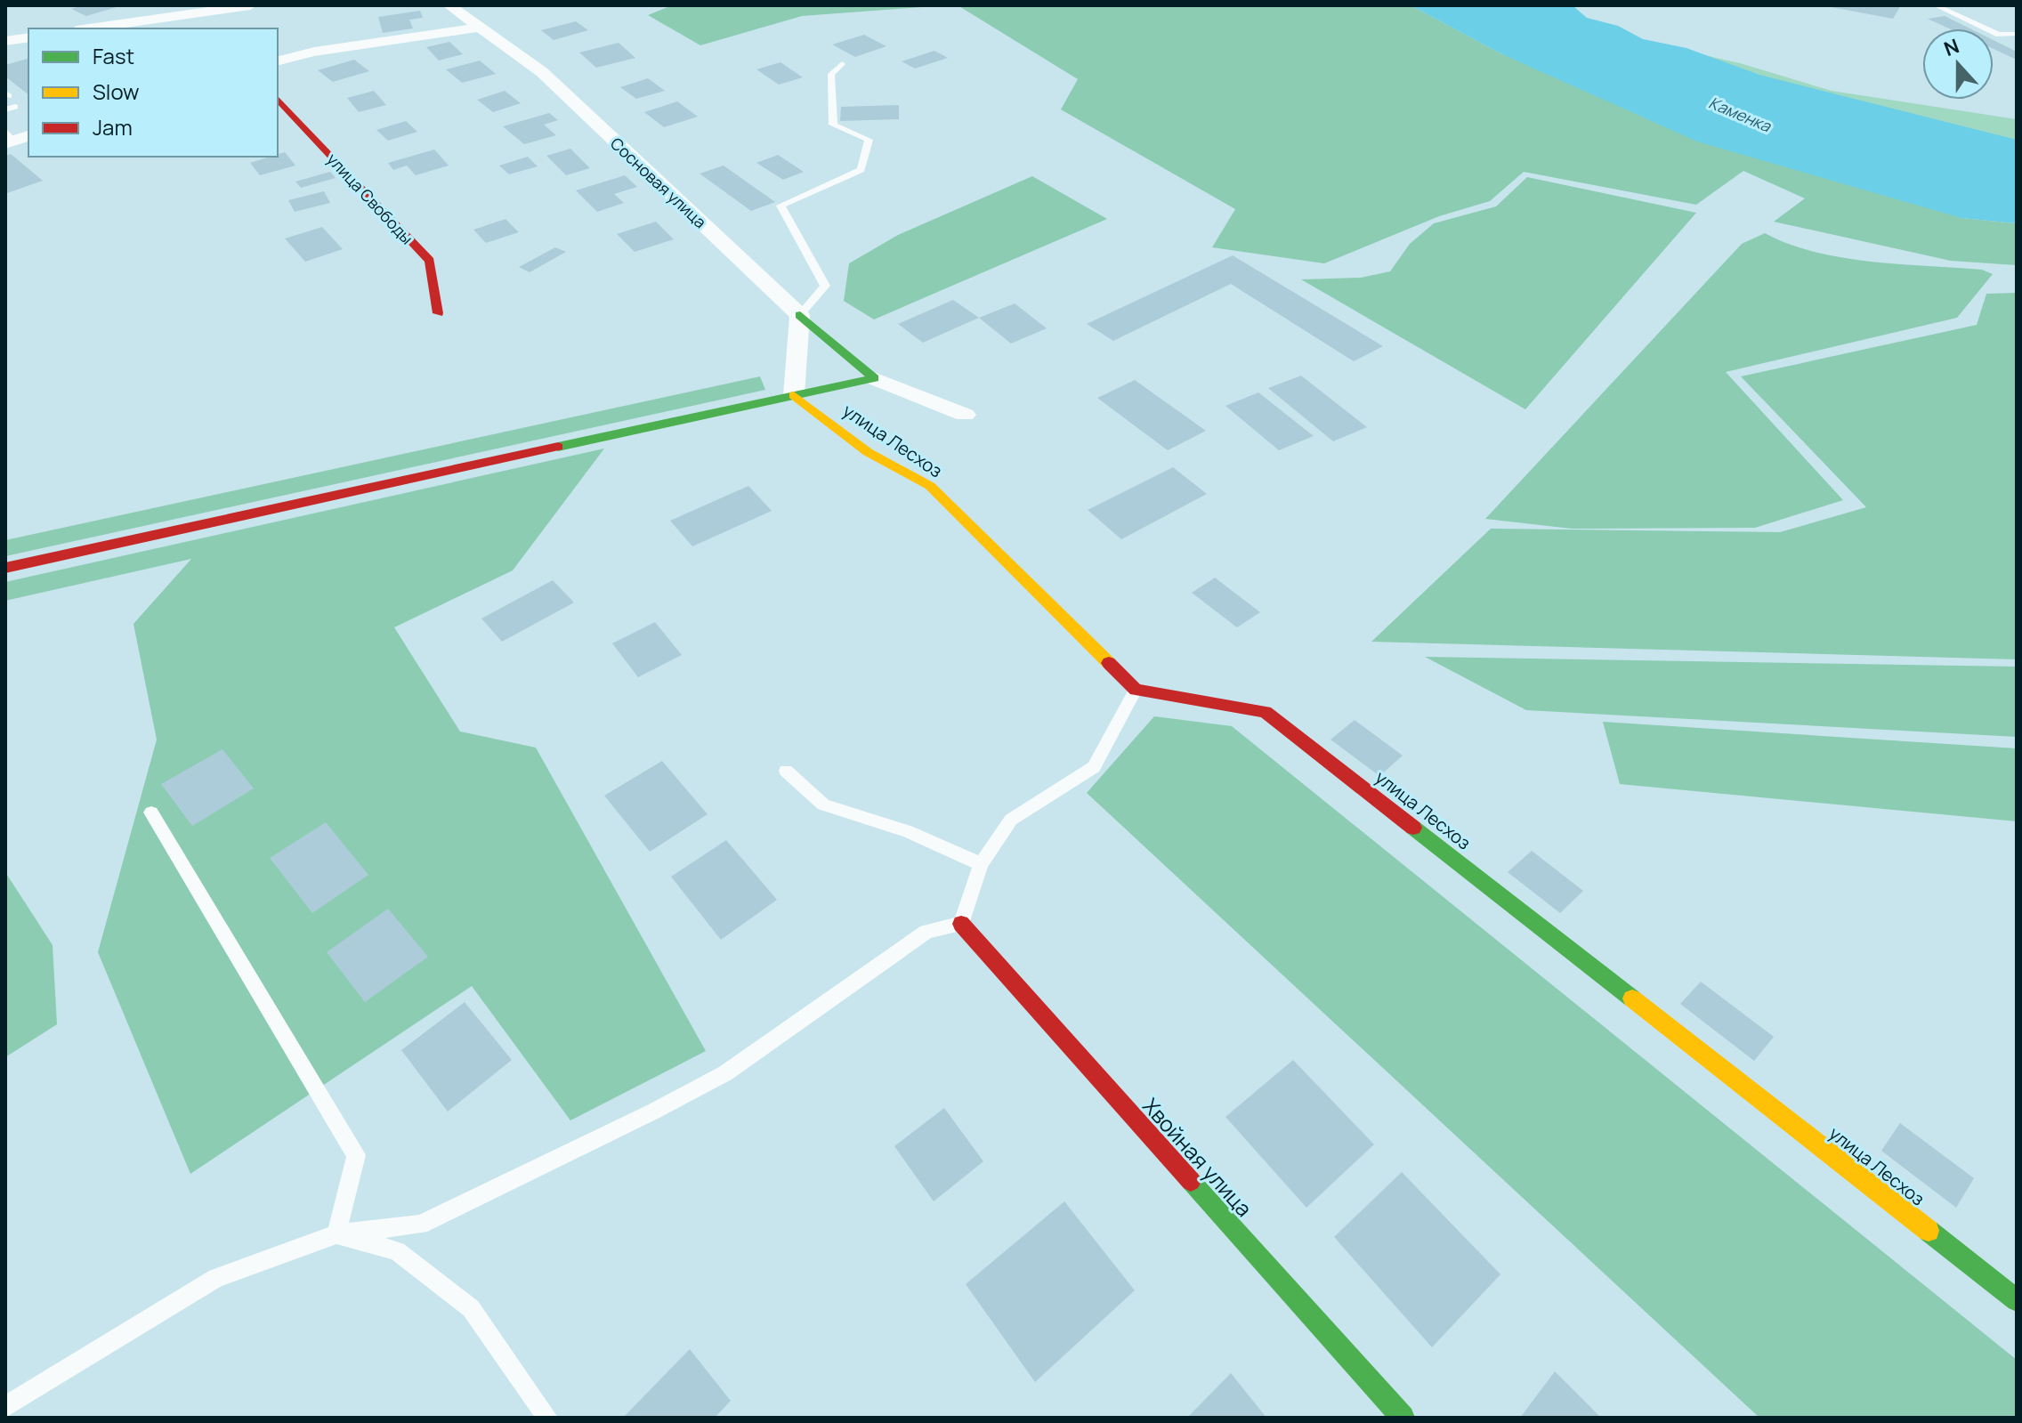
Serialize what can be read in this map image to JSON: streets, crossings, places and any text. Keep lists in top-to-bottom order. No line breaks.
{"streets":{"street":["Сосновая улица","улица Свободы","улица Лесхоз","Хвойная улица"]},"water":["Каменка"],"legend":["Fast","Slow","Jam"],"north":"top"}
